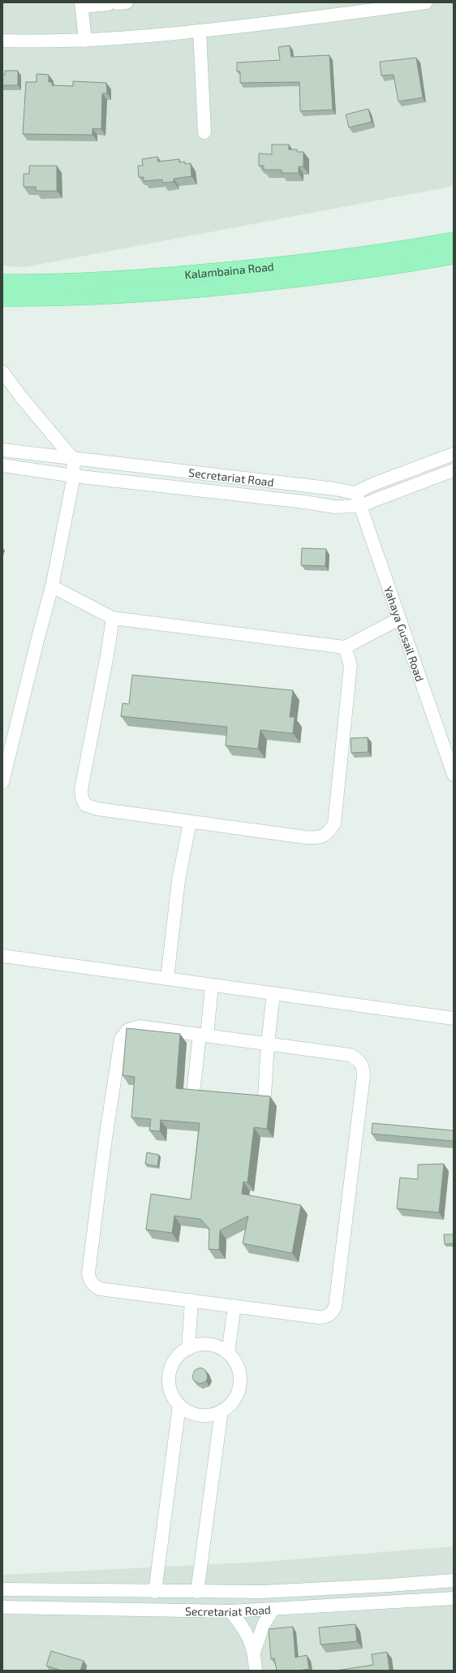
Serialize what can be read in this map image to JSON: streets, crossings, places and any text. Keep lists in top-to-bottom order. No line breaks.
{"streets":{"main road":["Kalambaina Road"],"street":["Secretariat Road","Yahaya Gusail Road"]},"crossings":[["Secretariat Road","Yahaya Gusail Road"]]}
